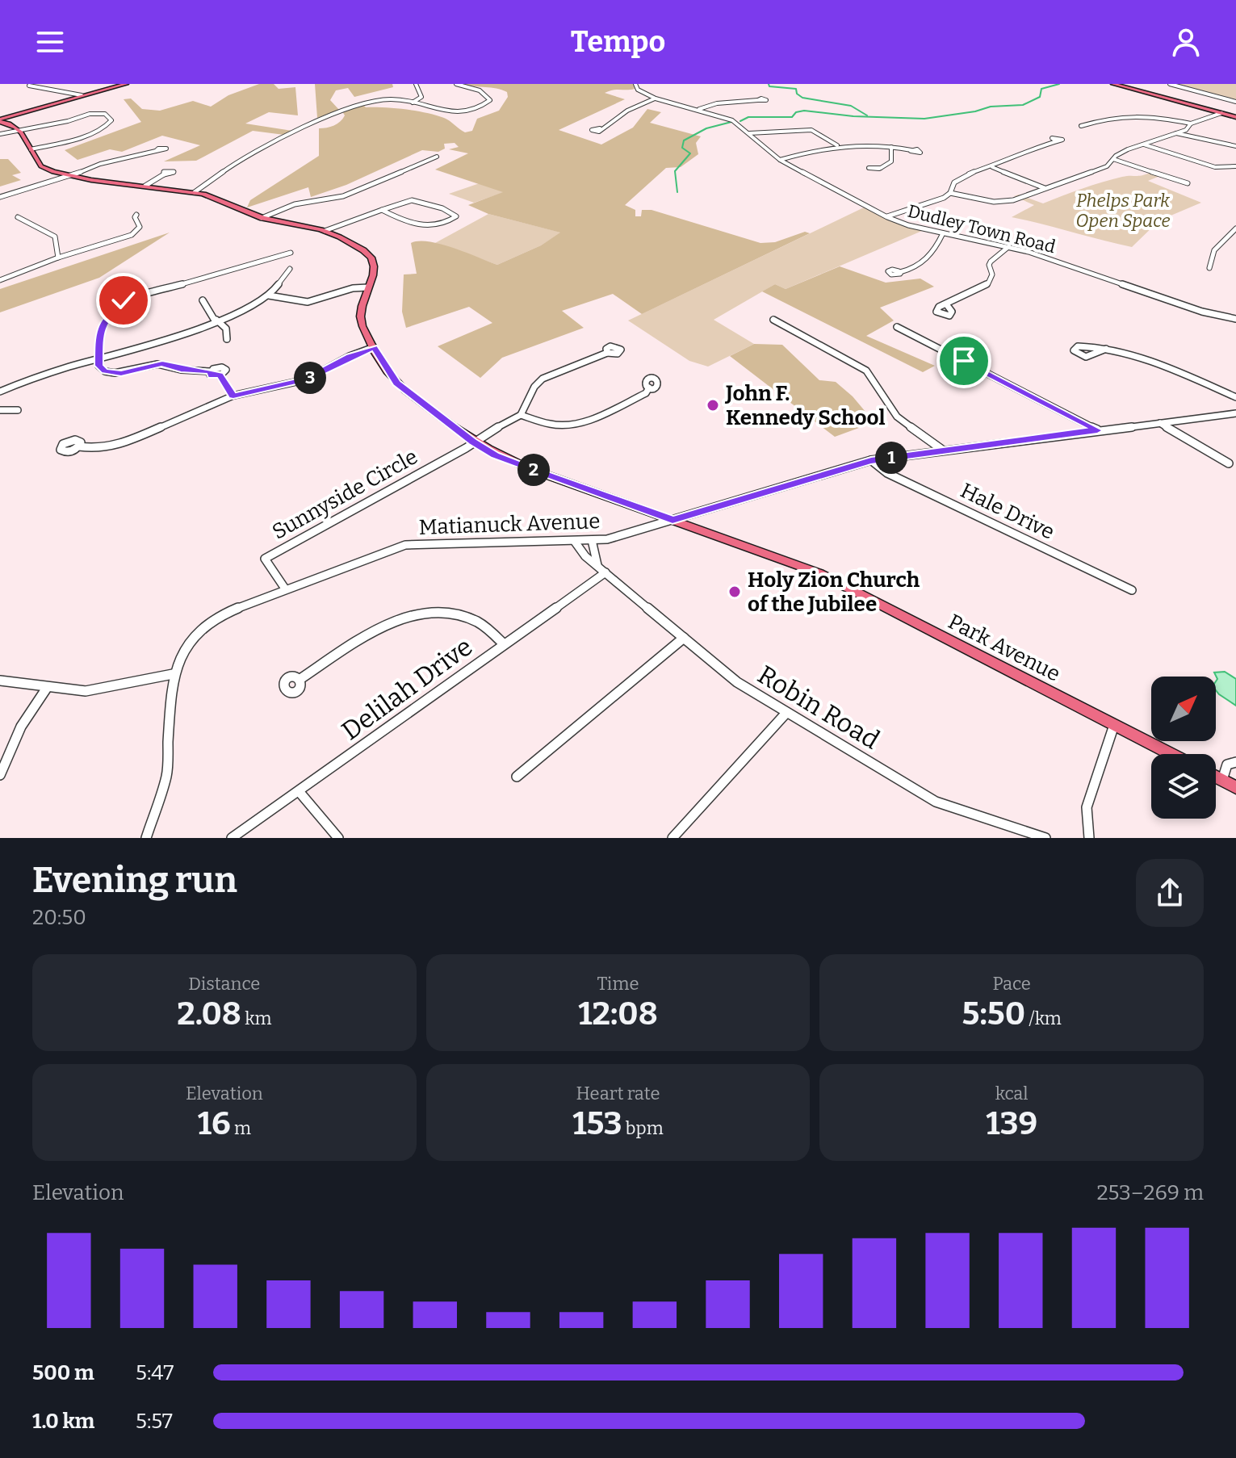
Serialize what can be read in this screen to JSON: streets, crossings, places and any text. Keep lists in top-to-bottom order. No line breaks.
{"streets":{"main road":["Park Avenue"],"street":["Dudley Town Road","Sunnyside Circle","Hale Drive","Matianuck Avenue","Delilah Drive","Robin Road"]},"crossings":[["Sunnyside Circle","Matianuck Avenue"],["Sunnyside Circle","Park Avenue"],["Hale Drive","Matianuck Avenue"],["Matianuck Avenue","Park Avenue"],["Matianuck Avenue","Robin Road"],["Delilah Drive","Robin Road"]],"parks":["Phelps Park Open Space"],"places":["John F. Kennedy School","Holy Zion Church of the Jubilee"],"north":"top right","page":{"header":"Tempo","pins":["3","1","2"],"heading":["Evening run","20:50"],"stats":[["Distance","2.08 km"],["Time","12:08"],["Pace","5:50 /km"],["Elevation","16 m"],["Heart rate","153 bpm"],["kcal","139"]],"chart":["Elevation","253–269 m"],"list":[{"name":"500 m","note":"5:47"},{"name":"1.0 km","note":"5:57"}]}}
